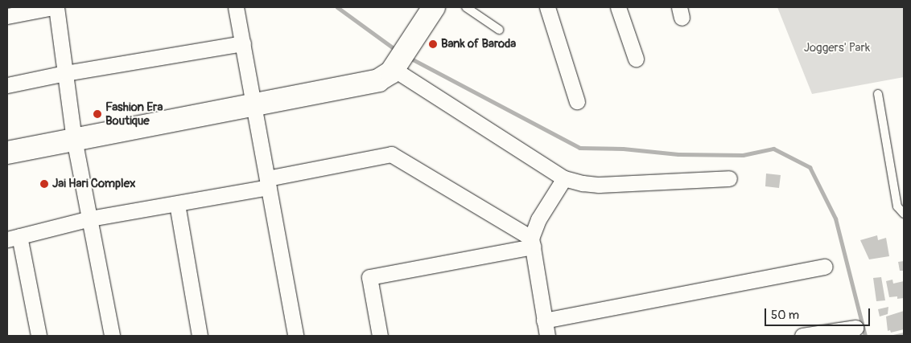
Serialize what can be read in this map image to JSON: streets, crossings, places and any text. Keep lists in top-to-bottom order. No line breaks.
{"parks":["Joggers' Park"],"places":["Bank of Baroda","Fashion Era Boutique","Jai Hari Complex"],"scale_bar":"50 m"}
